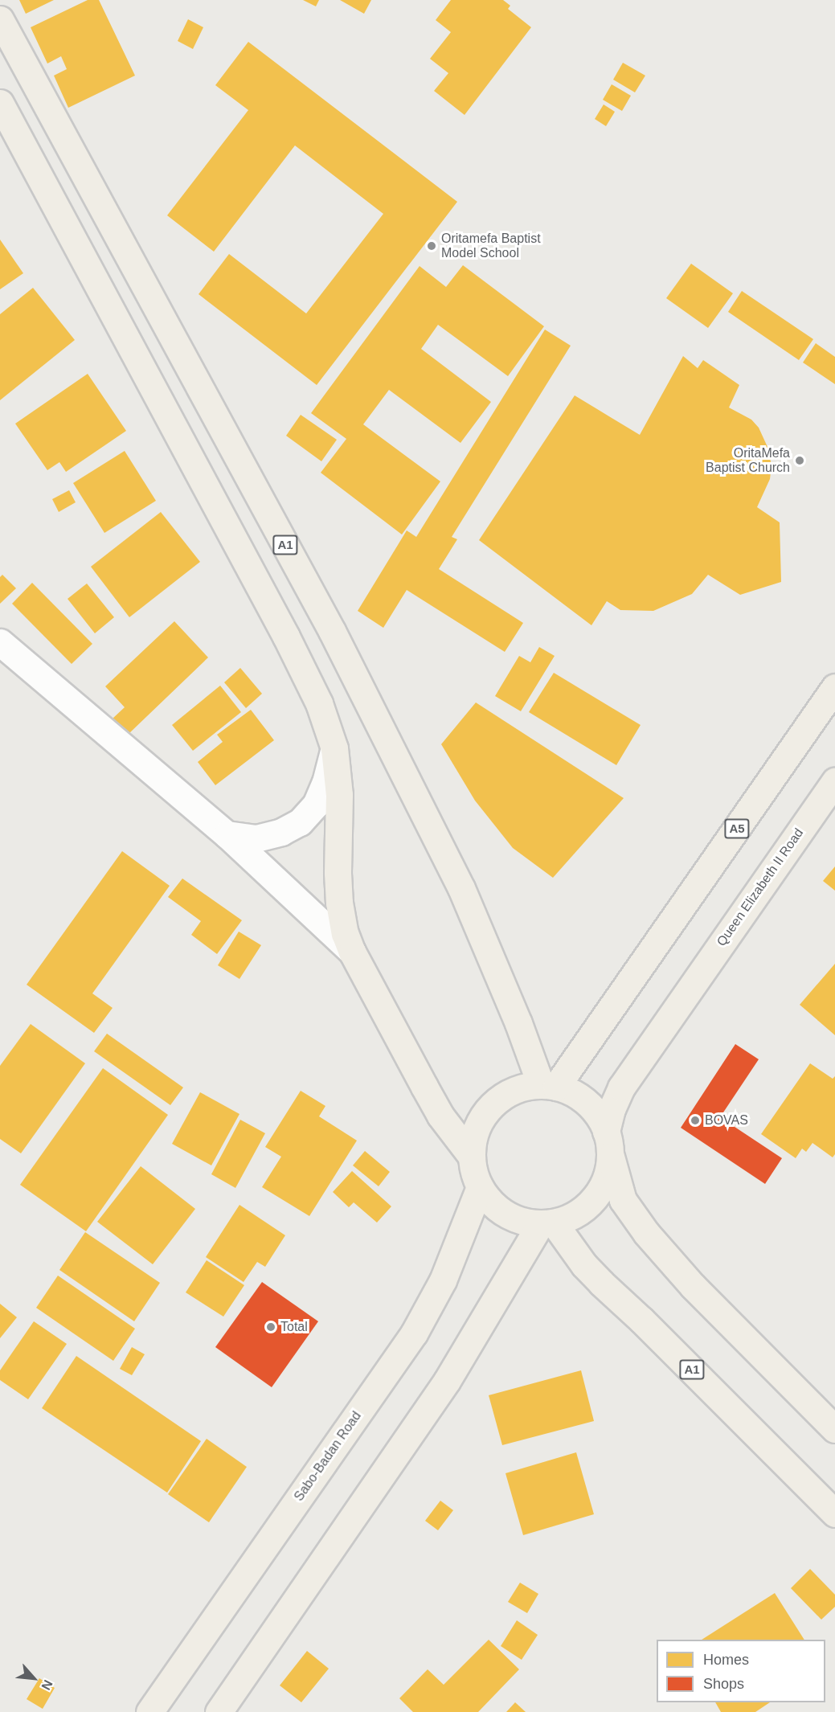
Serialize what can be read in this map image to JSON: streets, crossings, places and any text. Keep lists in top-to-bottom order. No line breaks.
{"streets":{"highway":["A1","A5","Queen Elizabeth II Road","Sabo-Badan Road"]},"crossings":[["A1","A5"],["A1","Queen Elizabeth II Road"],["A1","Sabo-Badan Road"],["A5","Queen Elizabeth II Road"],["A5","Sabo-Badan Road"],["Queen Elizabeth II Road","Sabo-Badan Road"]],"places":["Oritamefa Baptist Model School","OritaMefa Baptist Church","BOVAS","Total"],"legend":["Homes","Shops"],"north":"bottom right"}
